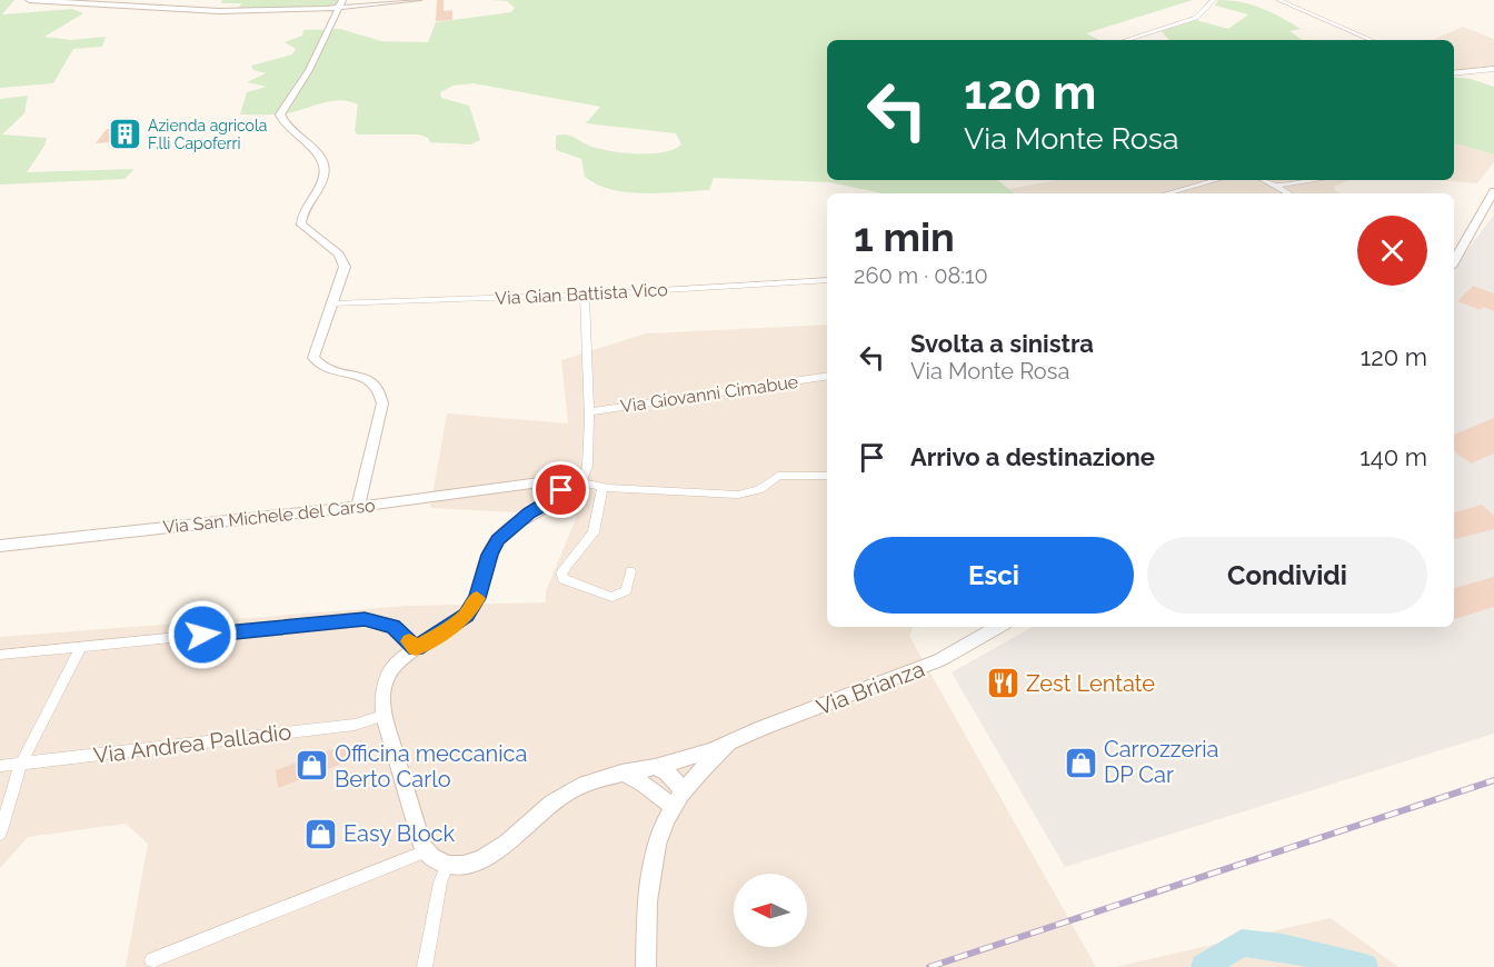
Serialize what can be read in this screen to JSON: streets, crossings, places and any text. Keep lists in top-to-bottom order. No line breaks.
{"streets":{"street":["Via Gian Battista Vico","Via Giovanni Cimabue","Via San Michele del Carso","Via Brianza","Via Andrea Palladio"]},"places":{"building":["Azienda agricola F.lli Capoferri"],"restaurant":["Zest Lentate"],"shop":["Carrozzeria DP Car","Officina meccanica Berto Carlo","Easy Block"]},"north":"left","page":{"turn":["120 m","Via Monte Rosa"],"heading":["1 min","260 m · 08:10"],"list":[{"name":"Svolta a sinistra","note":"Via Monte Rosa","value":"120 m"},{"name":"Arrivo a destinazione","value":"140 m"}],"buttons":["Esci","Condividi"]}}
